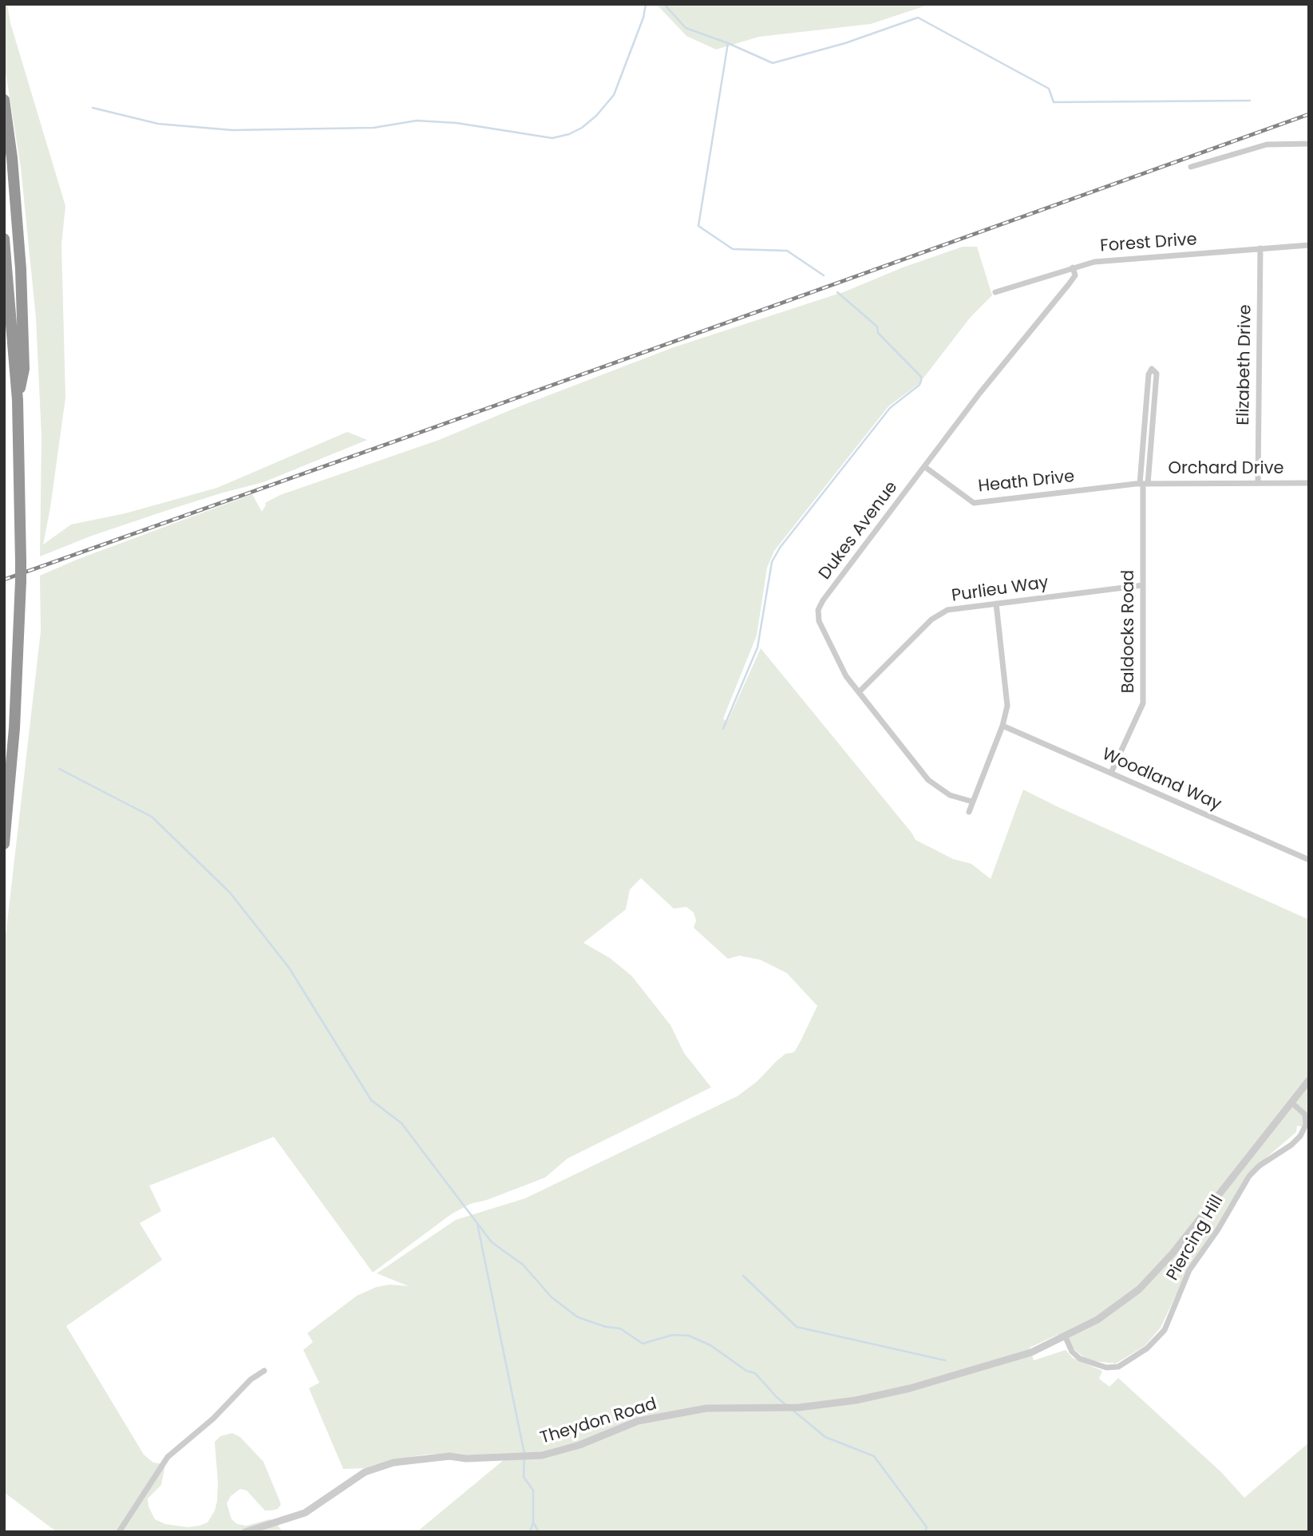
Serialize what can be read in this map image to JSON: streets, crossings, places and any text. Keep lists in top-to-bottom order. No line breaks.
{"streets":{"street":["Forest Drive","Elizabeth Drive","Orchard Drive","Heath Drive","Dukes Avenue","Purlieu Way","Baldocks Road","Woodland Way","Piercing Hill","Theydon Road"]},"crossings":[["Forest Drive","Elizabeth Drive"],["Forest Drive","Dukes Avenue"],["Elizabeth Drive","Orchard Drive"],["Orchard Drive","Heath Drive"],["Orchard Drive","Baldocks Road"],["Heath Drive","Dukes Avenue"],["Heath Drive","Baldocks Road"],["Dukes Avenue","Purlieu Way"],["Purlieu Way","Baldocks Road"],["Baldocks Road","Woodland Way"],["Piercing Hill","Theydon Road"]]}
